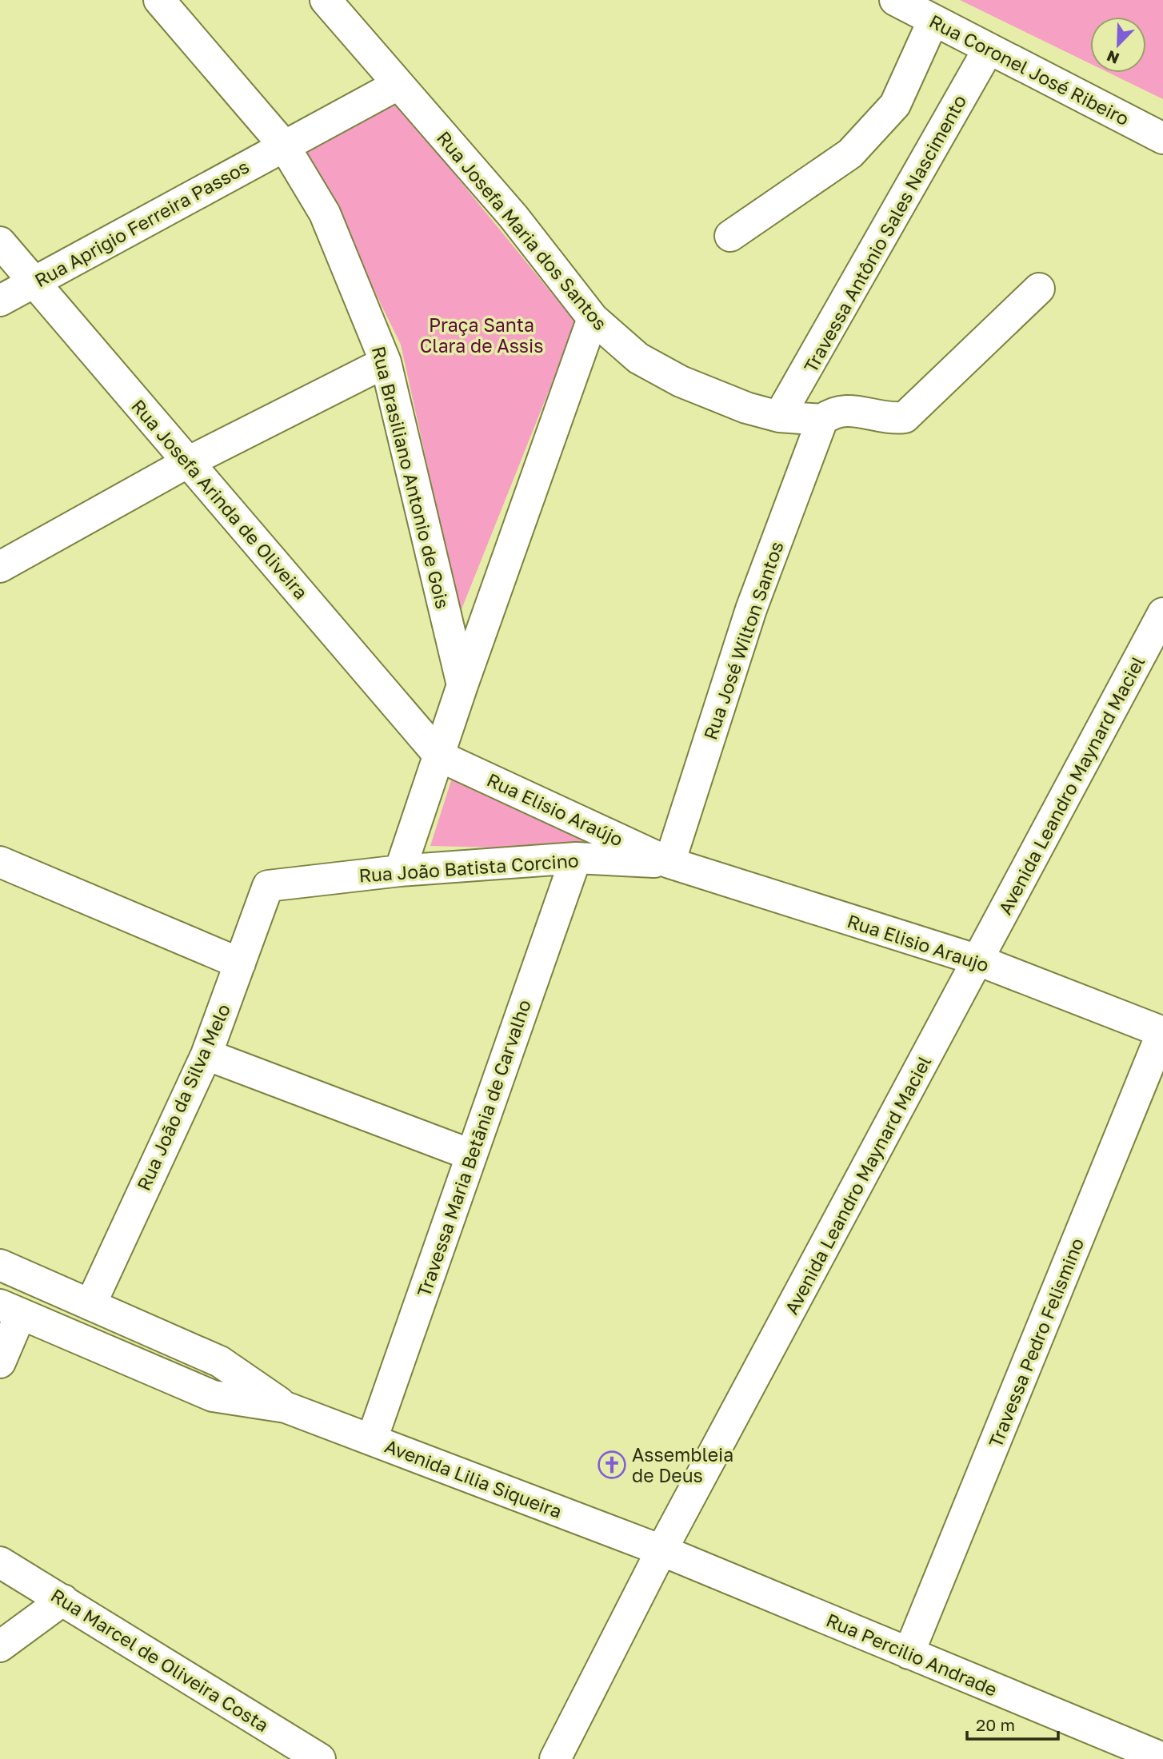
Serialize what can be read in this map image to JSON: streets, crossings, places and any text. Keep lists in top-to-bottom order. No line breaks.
{"streets":{"street":["Rua Coronel José Ribeiro","Rua Aprigio Ferreira Passos","Rua Josefa Maria dos Santos","Travessa Antônio Sales Nascimento","Rua Brasiliano Antonio de Gois","Rua Josefa Arinda de Oliveira","Rua José Wilton Santos","Avenida Leandro Maynard Maciel","Rua Elisio Araújo","Rua João Batista Corcino","Rua Elisio Araujo","Rua João da Silva Melo","Travessa Maria Betãnia de Carvalho","Travessa Pedro Felismino","Avenida Lilia Siqueira","Rua Percilio Andrade","Rua Marcel de Oliveira Costa"]},"crossings":[["Rua Coronel José Ribeiro","Travessa Antônio Sales Nascimento"],["Rua Aprigio Ferreira Passos","Rua Josefa Maria dos Santos"],["Rua Aprigio Ferreira Passos","Rua Brasiliano Antonio de Gois"],["Rua Aprigio Ferreira Passos","Rua Josefa Arinda de Oliveira"],["Rua Josefa Maria dos Santos","Travessa Antônio Sales Nascimento"],["Rua Josefa Maria dos Santos","Rua José Wilton Santos"],["Rua Josefa Arinda de Oliveira","Rua Elisio Araújo"],["Rua José Wilton Santos","Rua Elisio Araújo"],["Rua José Wilton Santos","Rua João Batista Corcino"],["Rua José Wilton Santos","Rua Elisio Araujo"],["Avenida Leandro Maynard Maciel","Rua Elisio Araujo"],["Avenida Leandro Maynard Maciel","Avenida Lilia Siqueira"],["Avenida Leandro Maynard Maciel","Rua Percilio Andrade"],["Rua Elisio Araújo","Rua João Batista Corcino"],["Rua Elisio Araújo","Rua Elisio Araujo"],["Rua João Batista Corcino","Rua Elisio Araujo"],["Rua João Batista Corcino","Rua João da Silva Melo"],["Rua João Batista Corcino","Travessa Maria Betãnia de Carvalho"],["Rua Elisio Araujo","Travessa Pedro Felismino"],["Rua João da Silva Melo","Avenida Lilia Siqueira"],["Travessa Maria Betãnia de Carvalho","Avenida Lilia Siqueira"],["Travessa Pedro Felismino","Rua Percilio Andrade"],["Avenida Lilia Siqueira","Rua Percilio Andrade"]],"parks":["Praça Santa Clara de Assis"],"places":{"church":["Assembleia de Deus"]},"scale_bar":"20 m","north":"bottom left"}
